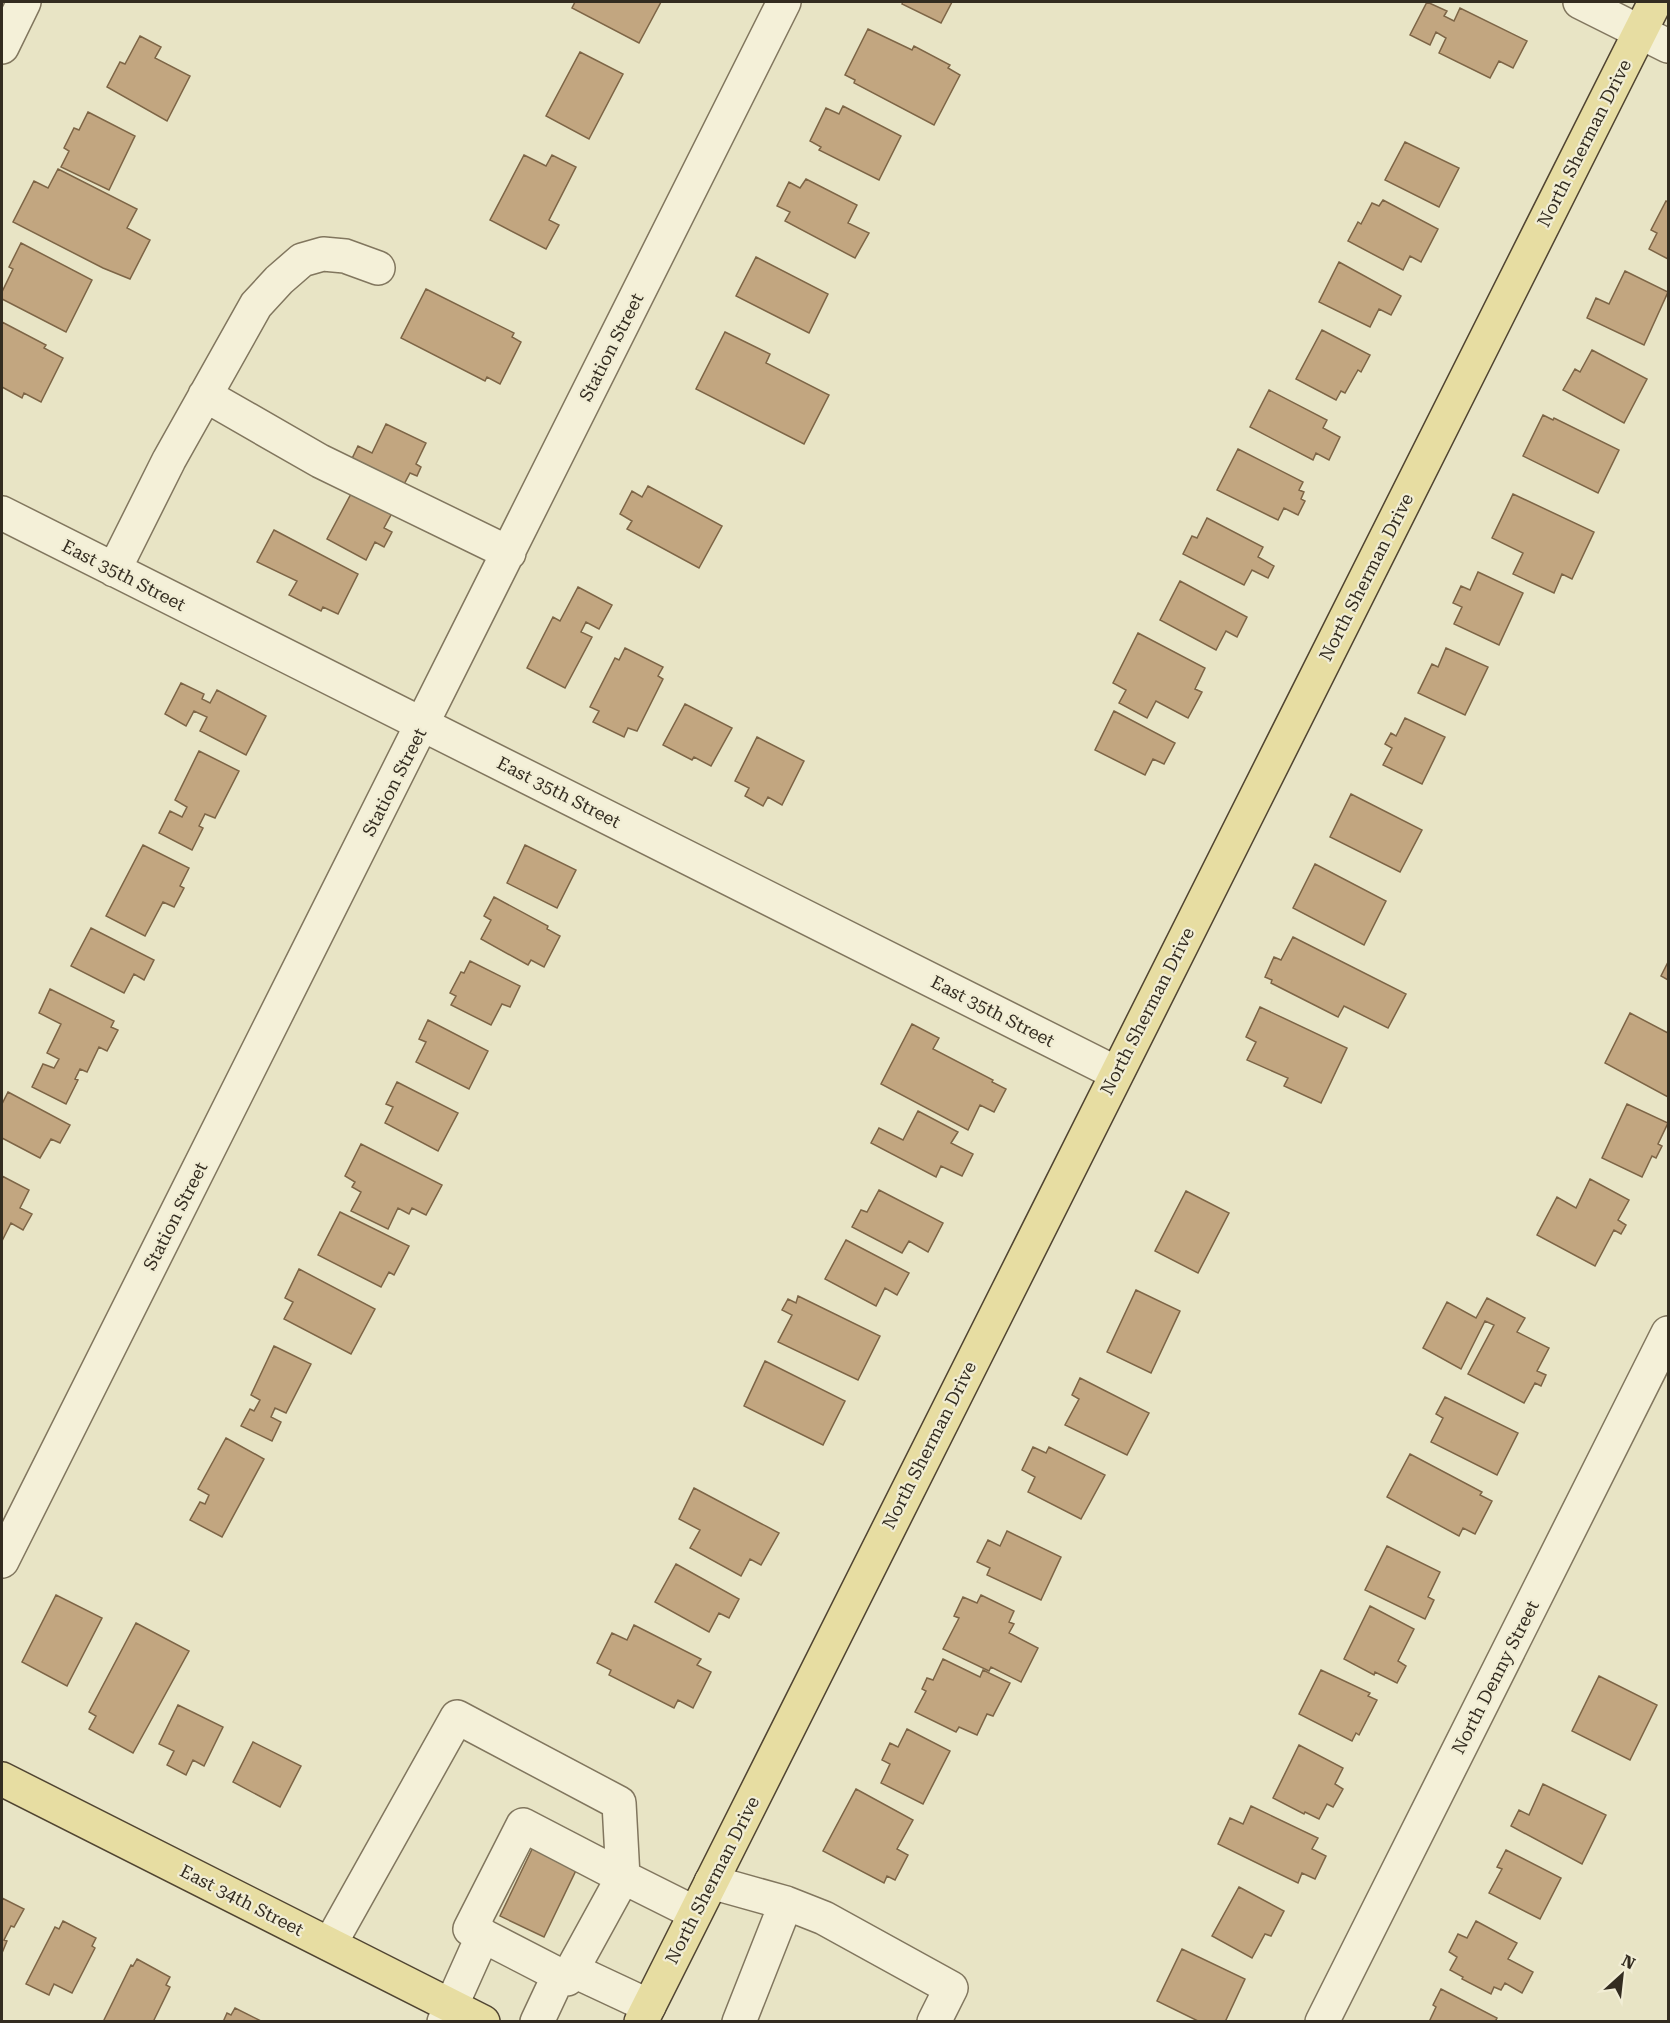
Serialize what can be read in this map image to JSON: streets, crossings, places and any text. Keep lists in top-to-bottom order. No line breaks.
{"streets":{"main road":["North Sherman Drive","East 34th Street"],"street":["Station Street","East 35th Street","North Denny Street"]},"crossings":[["North Sherman Drive","East 35th Street"],["Station Street","East 35th Street"]],"north":"top right"}
